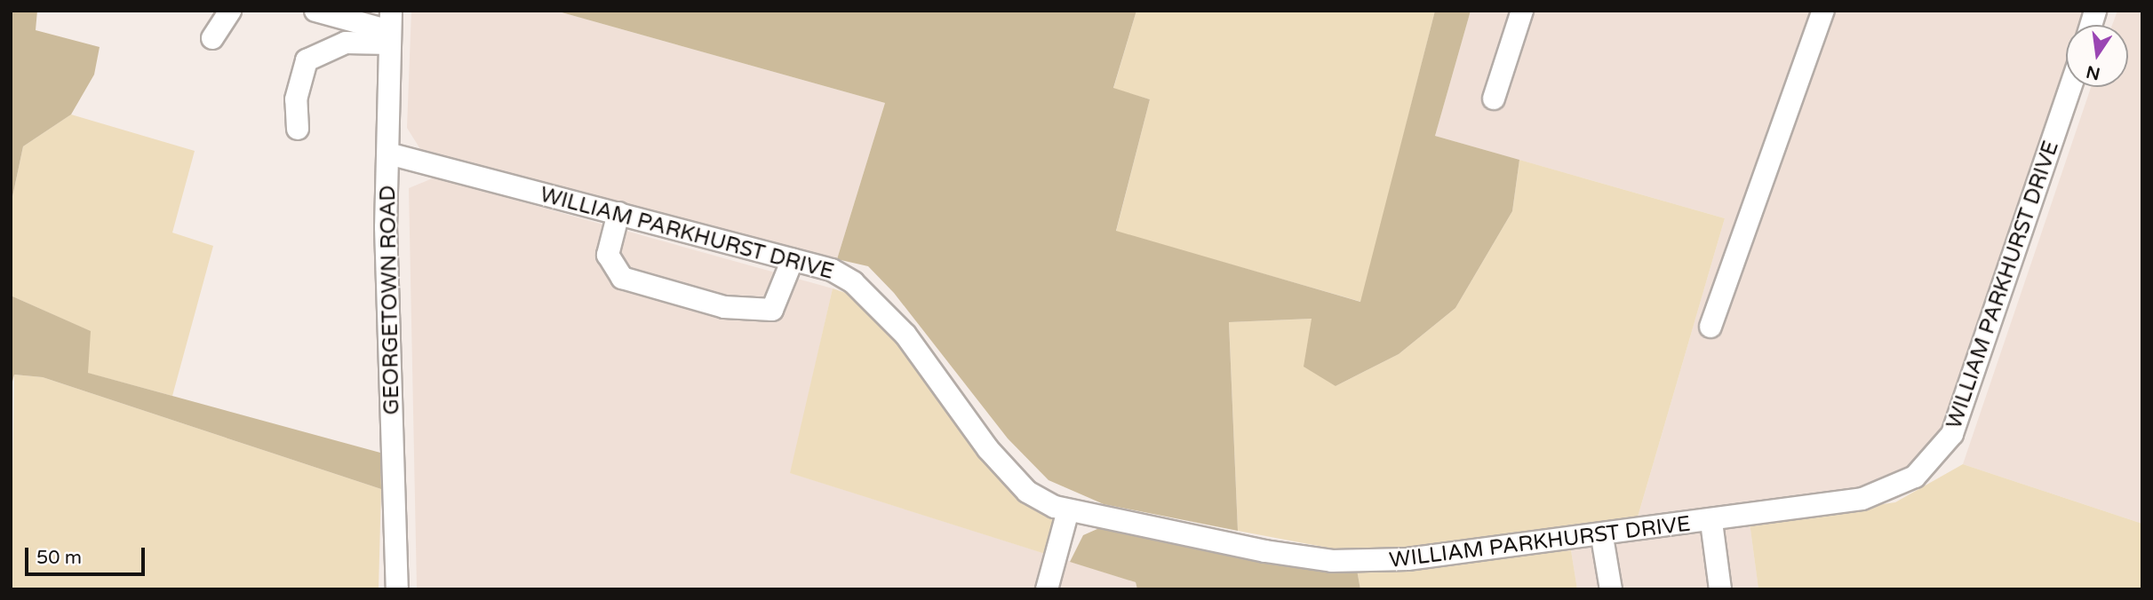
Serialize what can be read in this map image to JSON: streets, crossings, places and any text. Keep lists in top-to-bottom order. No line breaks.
{"streets":{"street":["WILLIAM PARKHURST DRIVE","GEORGETOWN ROAD"]},"crossings":[["WILLIAM PARKHURST DRIVE","GEORGETOWN ROAD"]],"scale_bar":"50 m","north":"bottom"}
